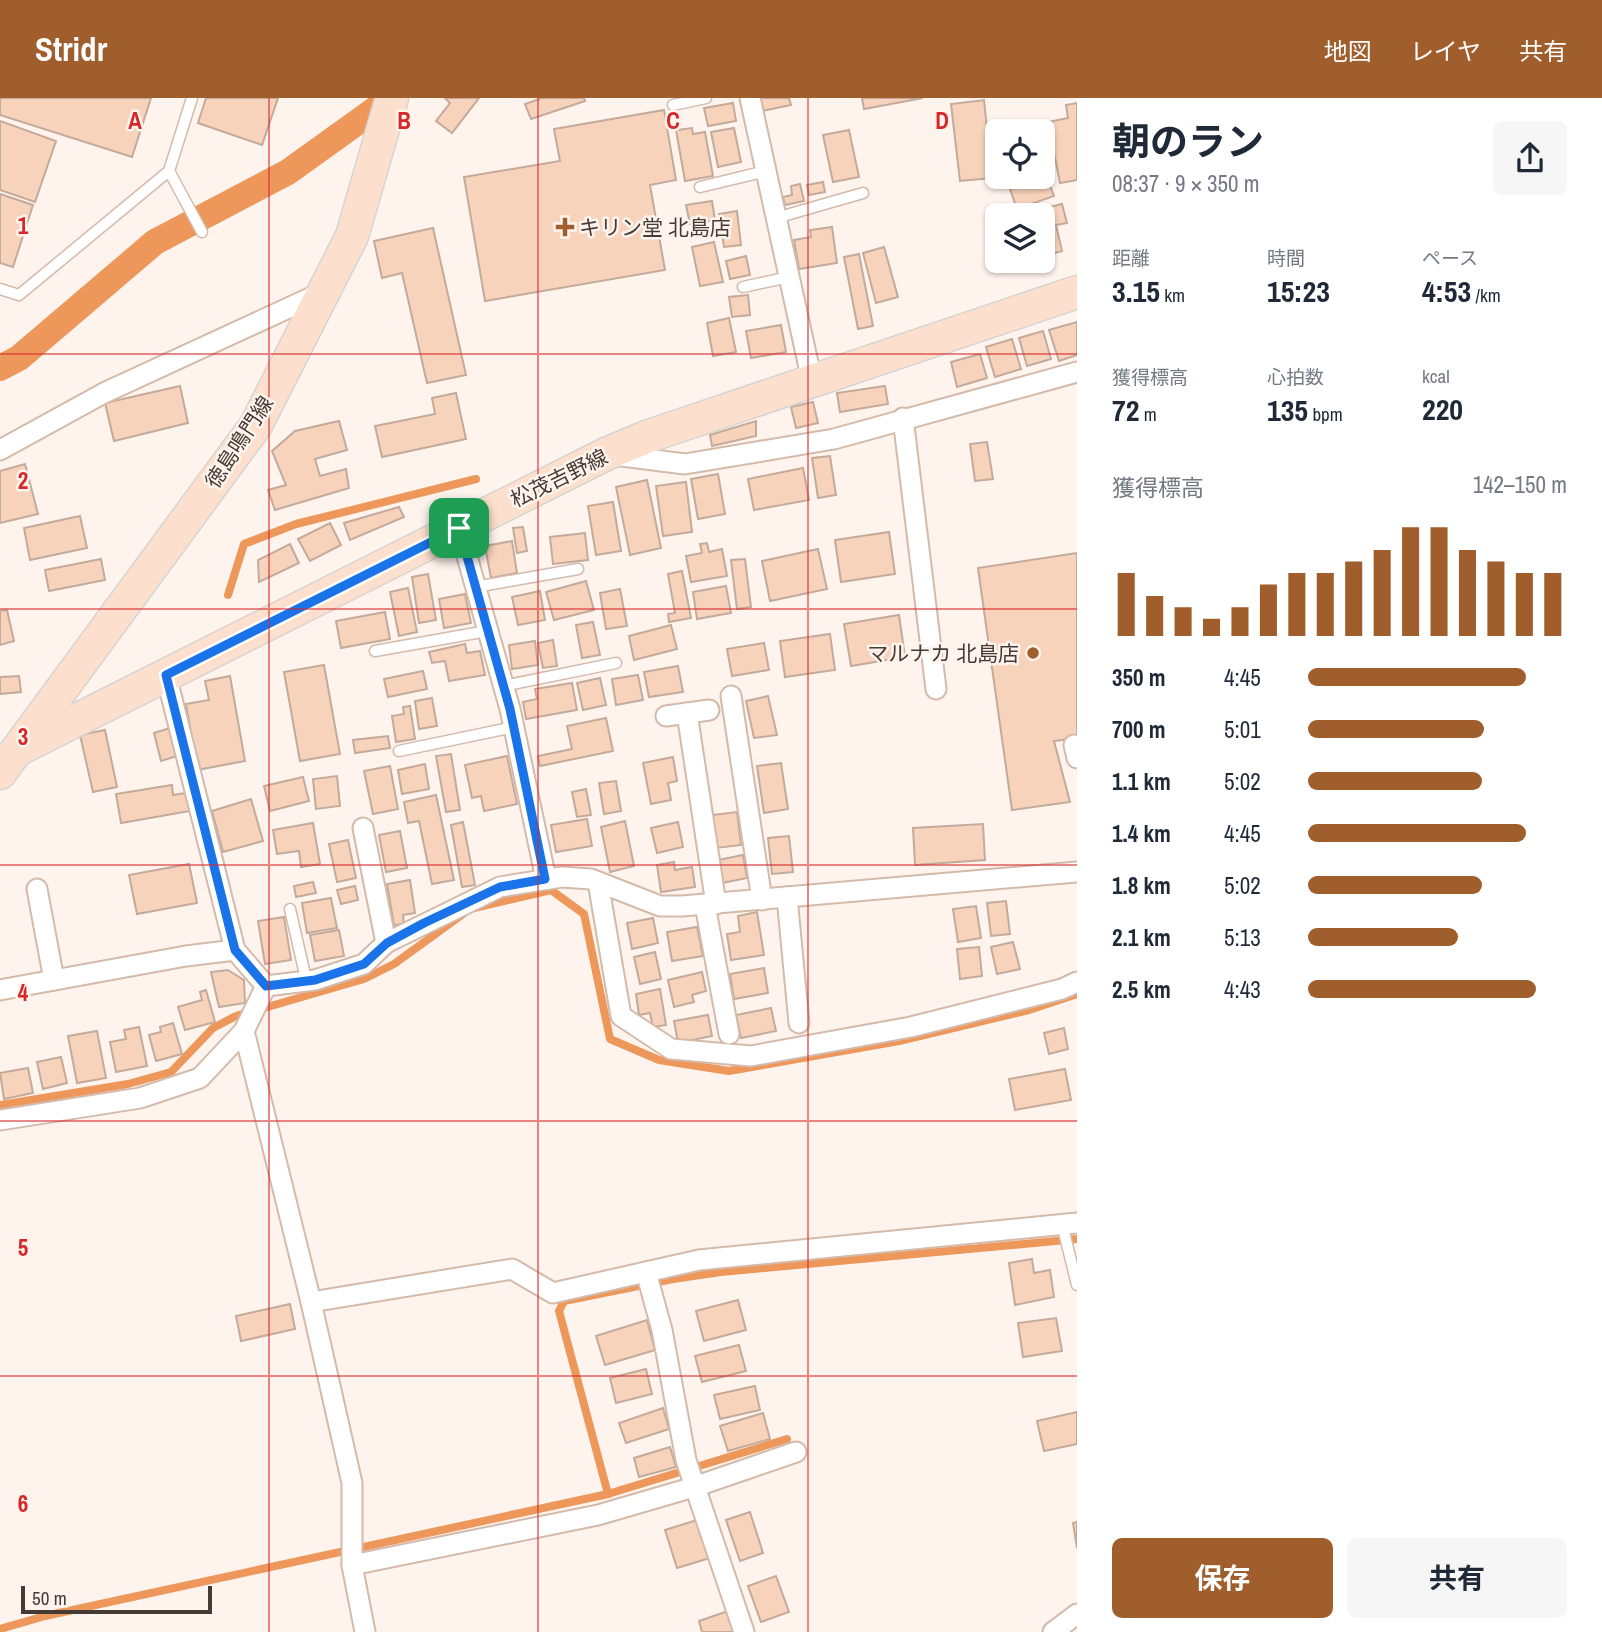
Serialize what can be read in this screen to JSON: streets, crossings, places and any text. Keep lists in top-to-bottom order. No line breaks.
{"streets":{"main road":["徳島鳴門線","松茂吉野線"]},"crossings":[["徳島鳴門線","松茂吉野線"]],"places":{"health":["キリン堂 北島店"],"other":["マルナカ 北島店"]},"scale_bar":"50 m","page":{"header":"Stridr","nav":["地図","レイヤ","共有"],"heading":["朝のラン","08:37 · 9 × 350 m"],"stats":[["距離","3.15 km"],["時間","15:23"],["ペース","4:53 /km"],["獲得標高","72 m"],["心拍数","135 bpm"],["kcal","220"]],"chart":["獲得標高","142–150 m"],"list":[{"name":"350 m","note":"4:45"},{"name":"700 m","note":"5:01"},{"name":"1.1 km","note":"5:02"},{"name":"1.4 km","note":"4:45"},{"name":"1.8 km","note":"5:02"},{"name":"2.1 km","note":"5:13"},{"name":"2.5 km","note":"4:43"}],"buttons":["保存","共有"],"scale":"50 m"},"grid":{"columns":["A","B","C","D"],"rows":["1","2","3","4","5","6"]}}
